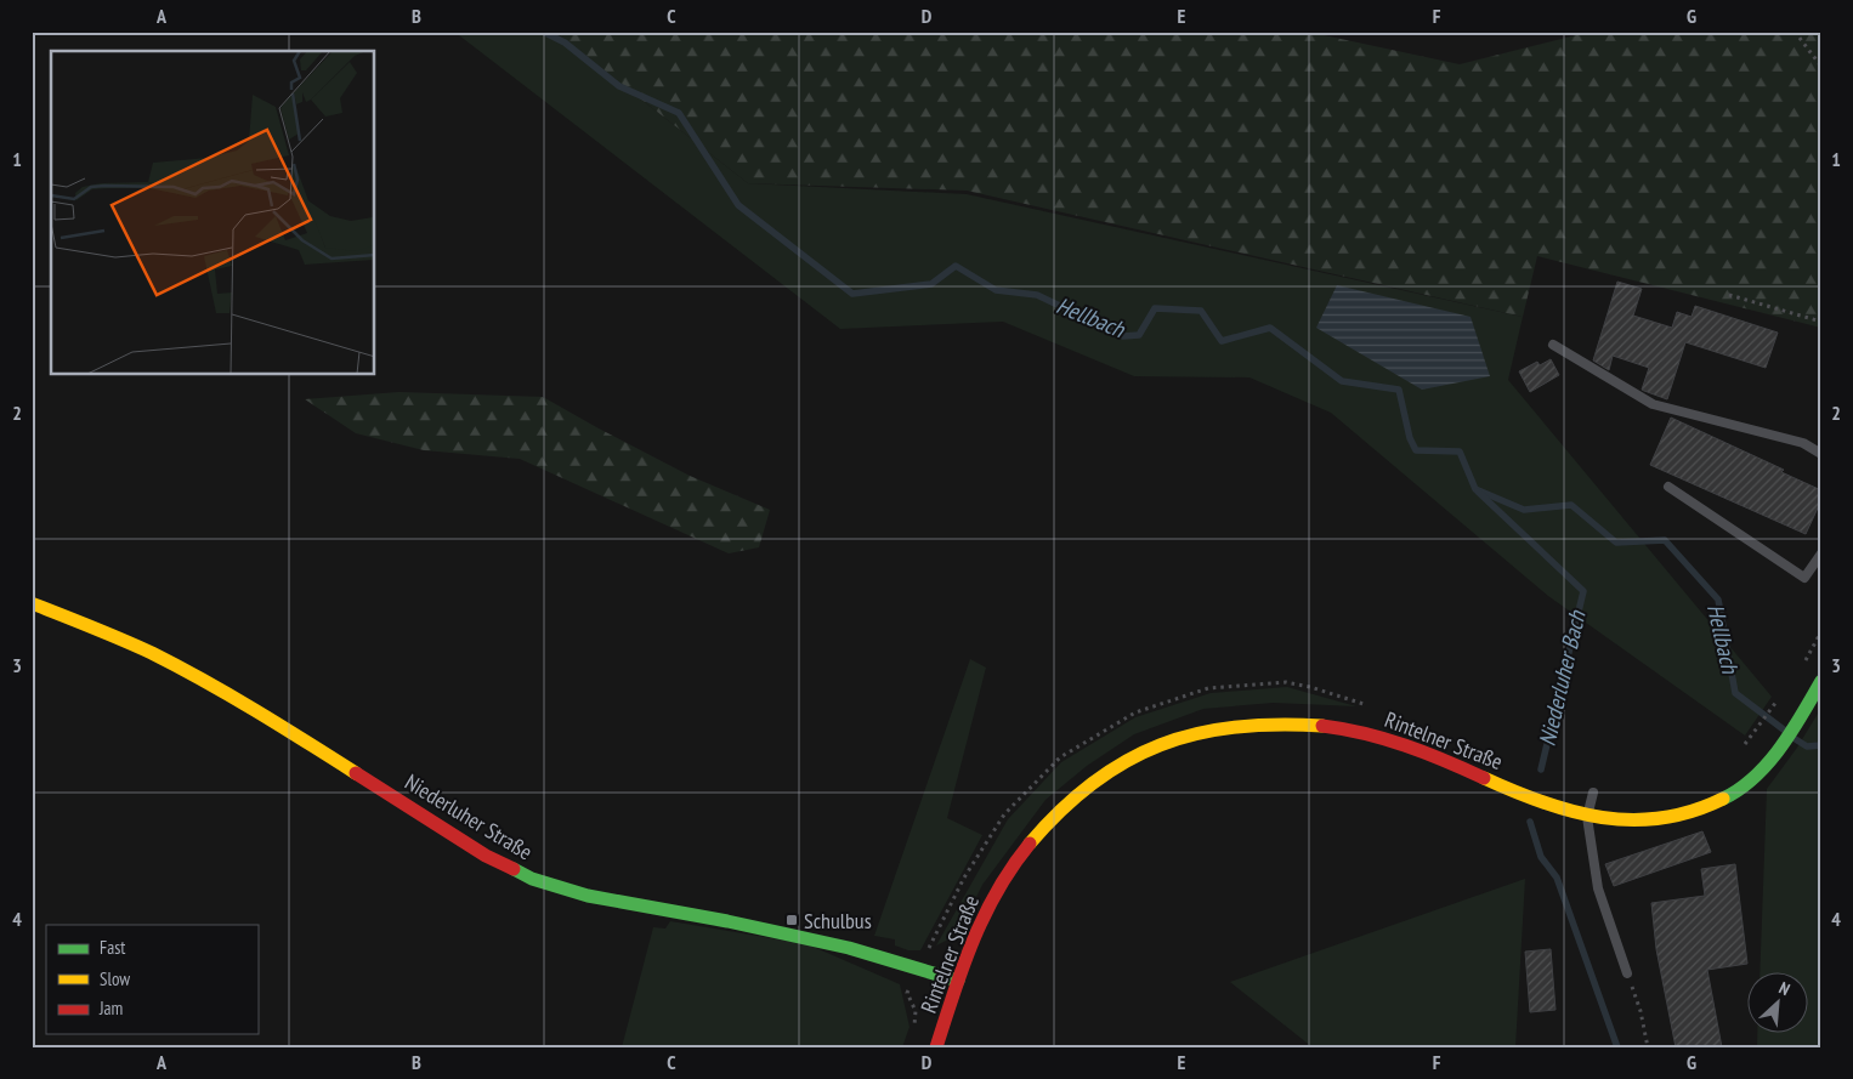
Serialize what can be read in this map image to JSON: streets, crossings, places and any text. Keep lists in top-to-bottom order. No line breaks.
{"streets":{"main road":["Rintelner Straße","Niederluher Straße"]},"crossings":[["Rintelner Straße","Niederluher Straße"]],"water":["Hellbach","Niederluher Bach"],"places":{"transit":["Schulbus"]},"legend":["Fast","Slow","Jam"],"north":"top right","grid":{"columns":["A","B","C","D","E","F","G"],"rows":["1","2","3","4"]}}
